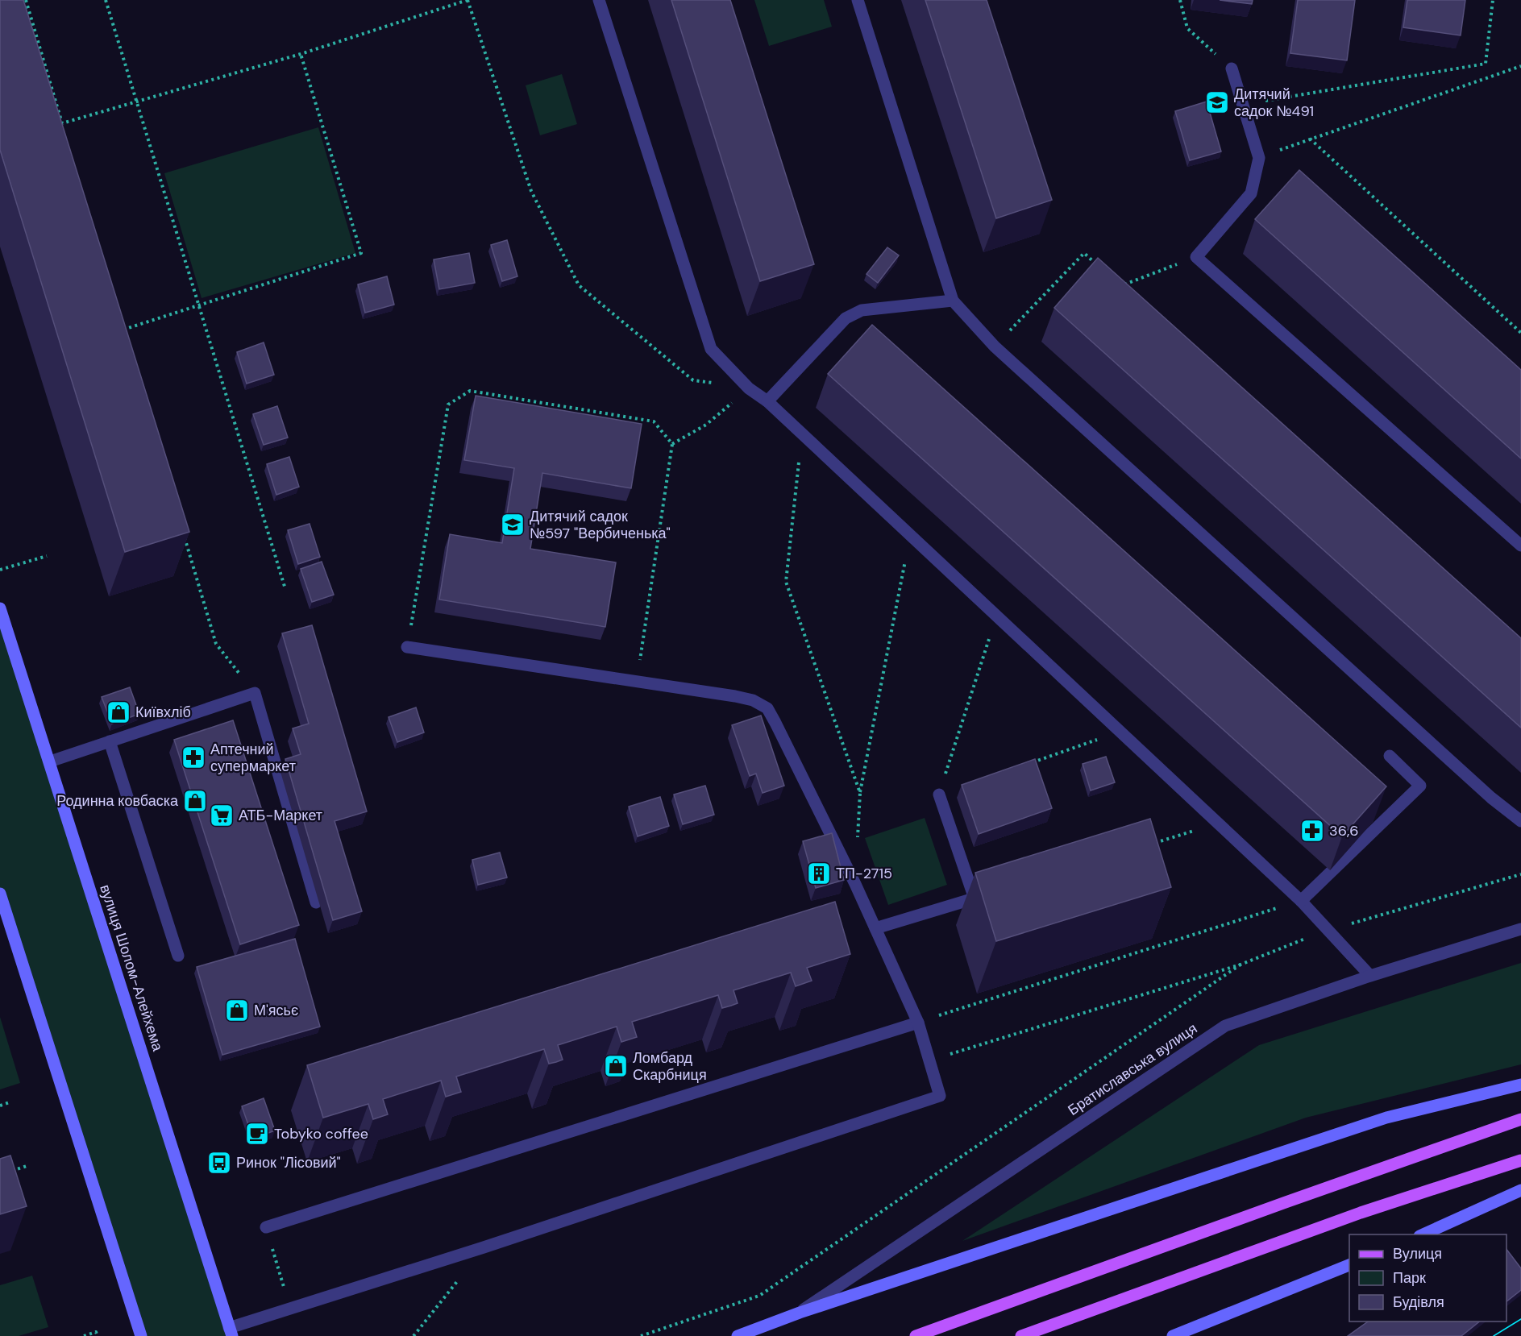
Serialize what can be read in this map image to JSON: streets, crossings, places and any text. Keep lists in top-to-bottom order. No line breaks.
{"streets":{"street":["вулиця Шолом-Алейхема","Братиславська вулиця"]},"places":{"school or university":["Дитячий садок №491","Дитячий садок №597 \"Вербиченька\""],"shop":["Київхліб","Родинна ковбаска","М'ясьє","Ломбард Скарбниця"],"pharmacy":["Аптечний супермаркет","36,6"],"supermarket":["АТБ-Маркет"],"building":["ТП-2715"],"cafe":["Tobyko coffee"],"bus stop":["Ринок \"Лісовий\""]},"legend":["Вулиця","Парк","Будівля"]}
